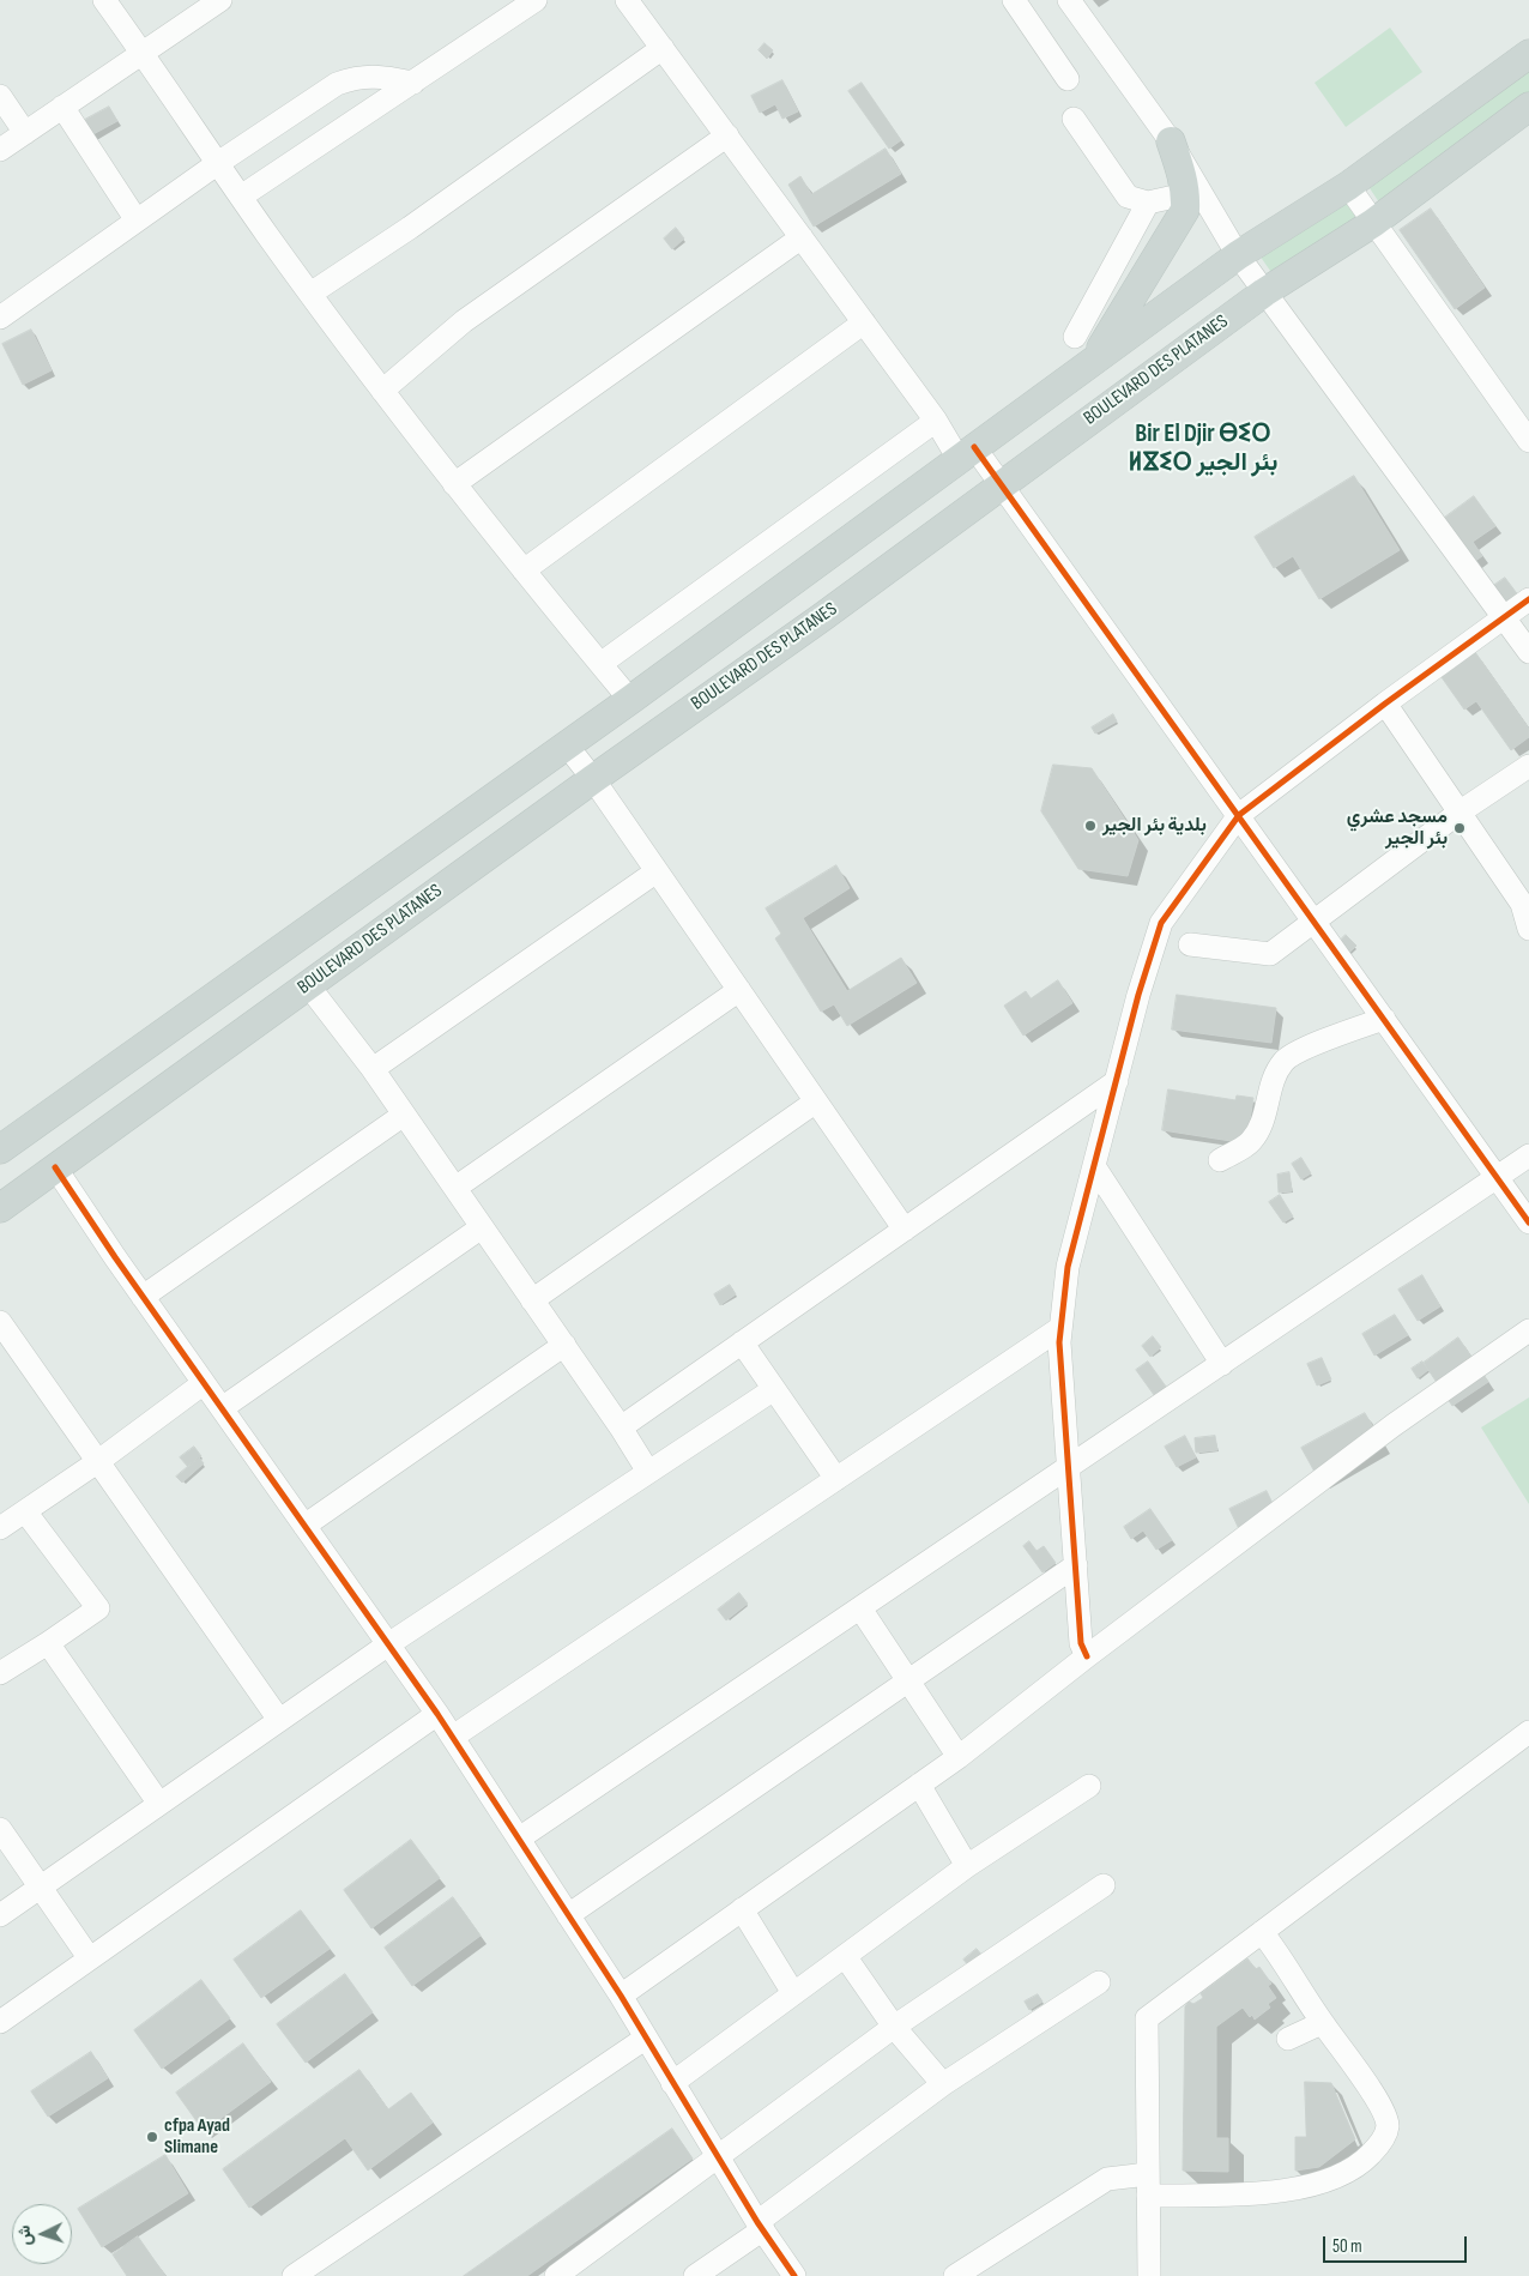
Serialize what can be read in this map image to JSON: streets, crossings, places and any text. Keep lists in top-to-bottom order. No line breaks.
{"streets":{"main road":["BOULEVARD DES PLATANES"]},"districts":["Bir El Djir ⴱⵉⵔ ⵍⴵⵉⵔ بئر الجير"],"places":["بلدية بئر الجير","مسجد عشري بئر الجير","cfpa Ayad Slimane"],"scale_bar":"50 m","north":"left"}
